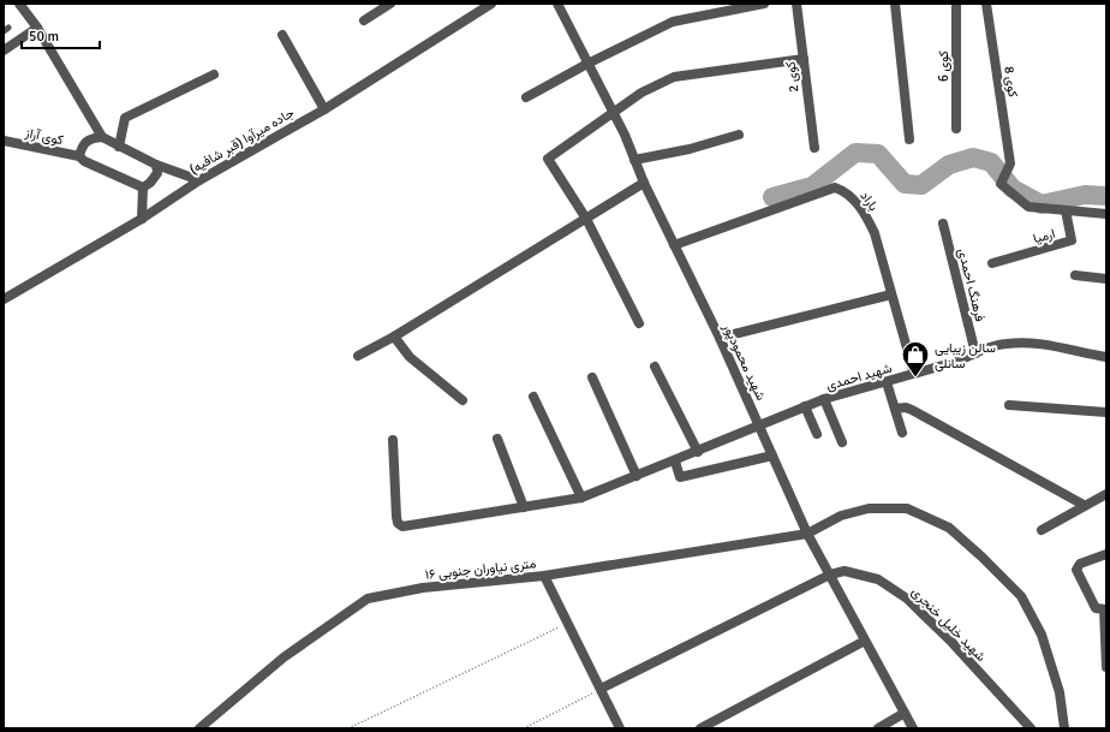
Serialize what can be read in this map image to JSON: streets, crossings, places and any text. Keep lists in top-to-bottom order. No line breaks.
{"streets":{"street":["کوی 6","کوی 2","کوی 8","کوی آراز","جاده میرآوا (قبر شافیه)","باراد","ارمیا","فرهنگ احمدی","شهید محمودپور","شهید احمدی","۱۶ متری نیاوران جنوبی","شهید خلیل خنجری"]},"crossings":[["کوی 8","ارمیا"],["باراد","شهید محمودپور"],["باراد","شهید احمدی"],["فرهنگ احمدی","شهید احمدی"],["شهید محمودپور","شهید احمدی"],["شهید محمودپور","۱۶ متری نیاوران جنوبی"],["شهید محمودپور","شهید خلیل خنجری"]],"places":{"shop":["سالن زیبایی سانلی"]},"scale_bar":"50 m"}
